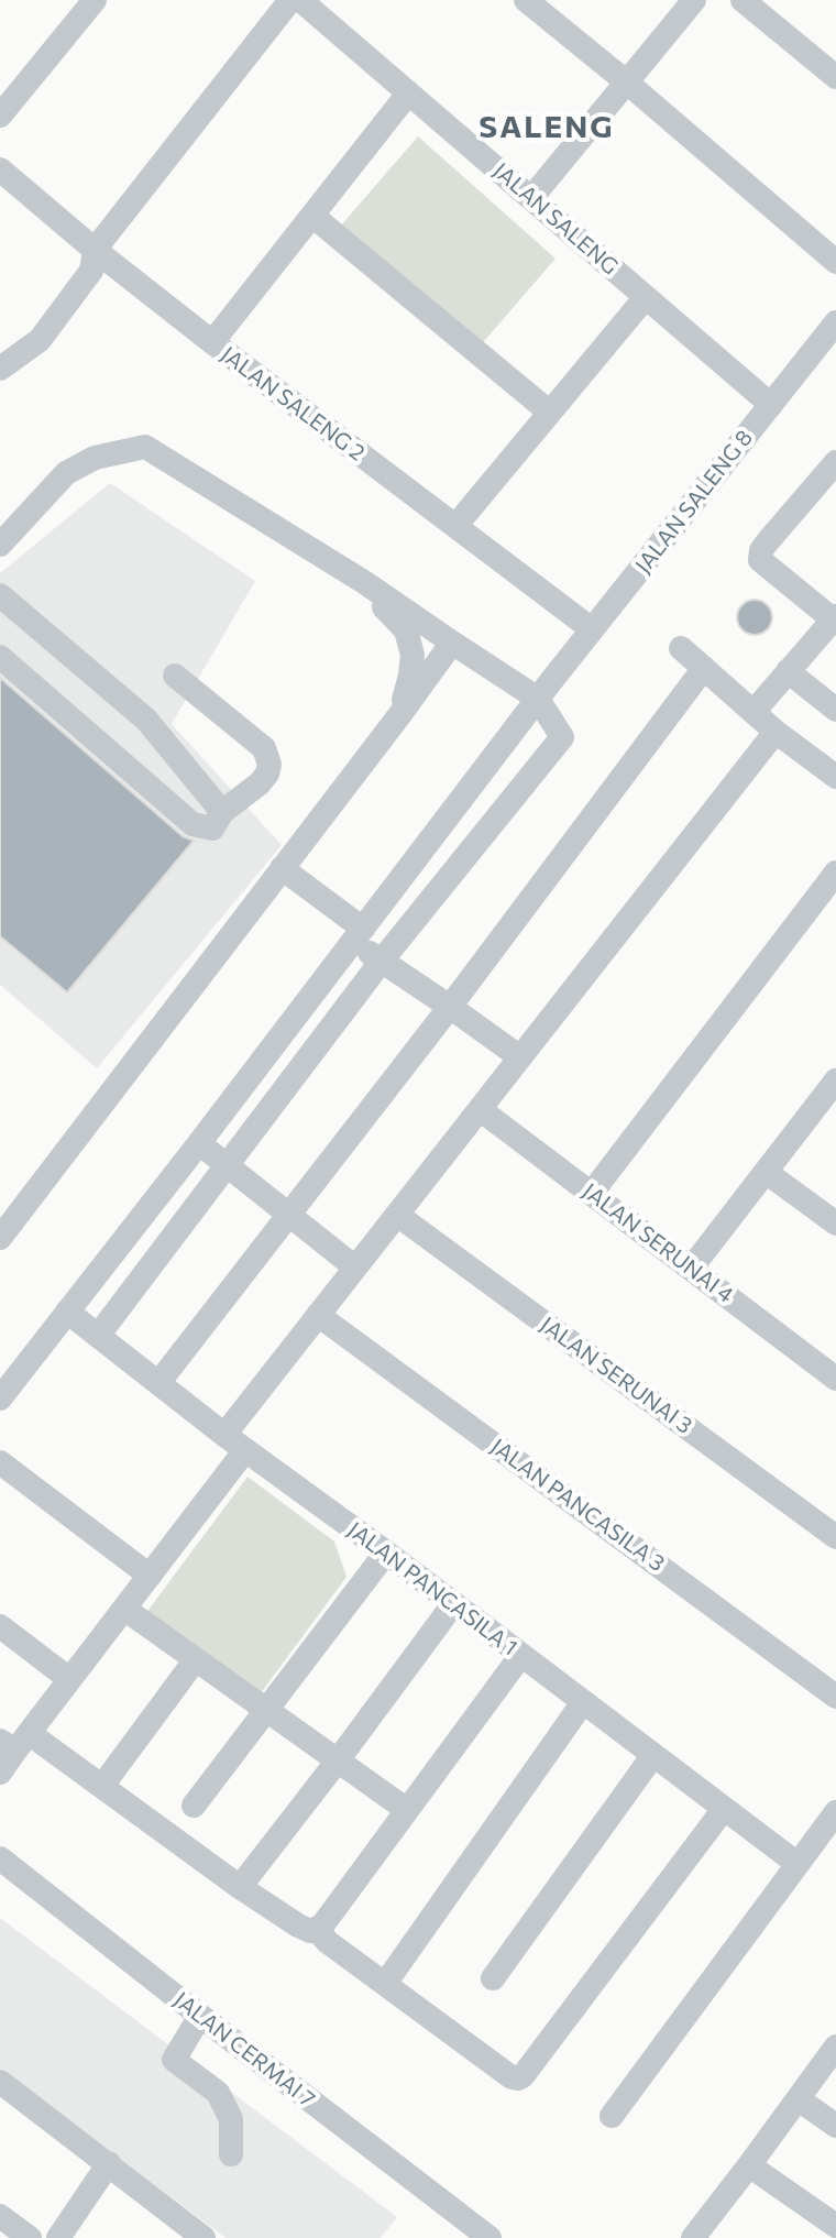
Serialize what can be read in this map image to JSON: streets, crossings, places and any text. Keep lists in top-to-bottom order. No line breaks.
{"streets":{"street":["JALAN SALENG","JALAN SALENG 2","JALAN SALENG 8","JALAN SERUNAI 4","JALAN SERUNAI 3","JALAN PANCASILA 3","JALAN PANCASILA 1","JALAN CERMAI 7"]},"crossings":[["JALAN SALENG","JALAN SALENG 8"],["JALAN SALENG 2","JALAN SALENG 8"],["JALAN SALENG 8","JALAN PANCASILA 1"]],"districts":["SALENG"]}
